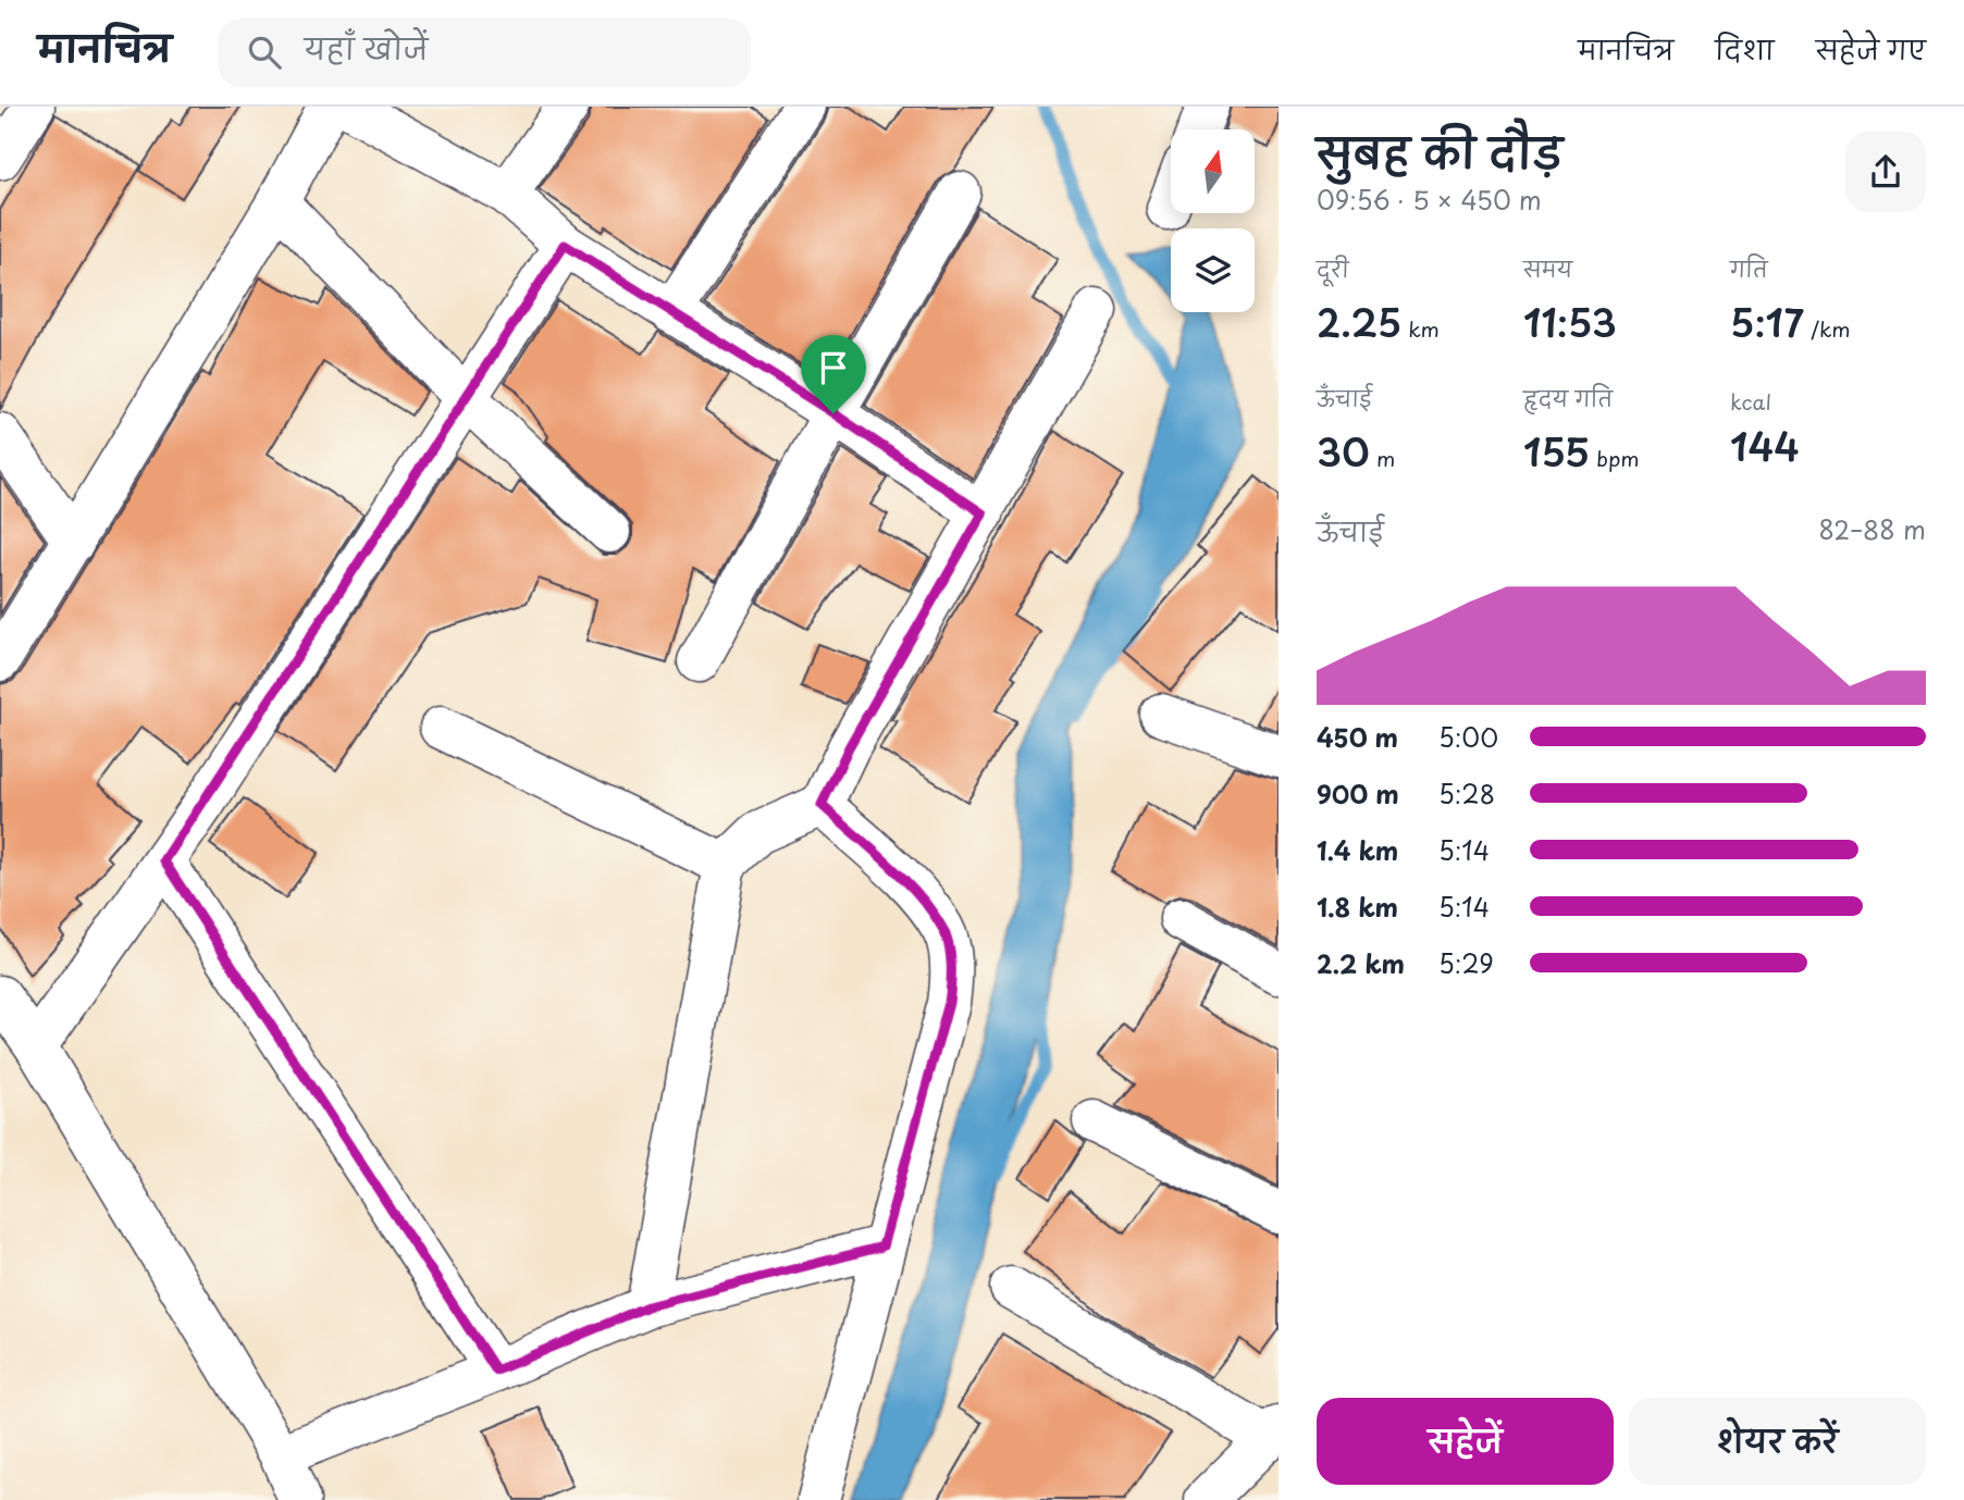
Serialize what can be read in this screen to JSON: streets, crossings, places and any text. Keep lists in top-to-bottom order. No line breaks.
{"north":"top","page":{"header":"मानचित्र","search":"यहाँ खोजें","nav":["मानचित्र","दिशा","सहेजे गए"],"heading":["सुबह की दौड़","09:56 · 5 × 450 m"],"stats":[["दूरी","2.25 km"],["समय","11:53"],["गति","5:17 /km"],["ऊँचाई","30 m"],["हृदय गति","155 bpm"],["kcal","144"]],"chart":["ऊँचाई","82–88 m"],"list":[{"name":"450 m","note":"5:00"},{"name":"900 m","note":"5:28"},{"name":"1.4 km","note":"5:14"},{"name":"1.8 km","note":"5:14"},{"name":"2.2 km","note":"5:29"}],"buttons":["सहेजें","शेयर करें"]}}
